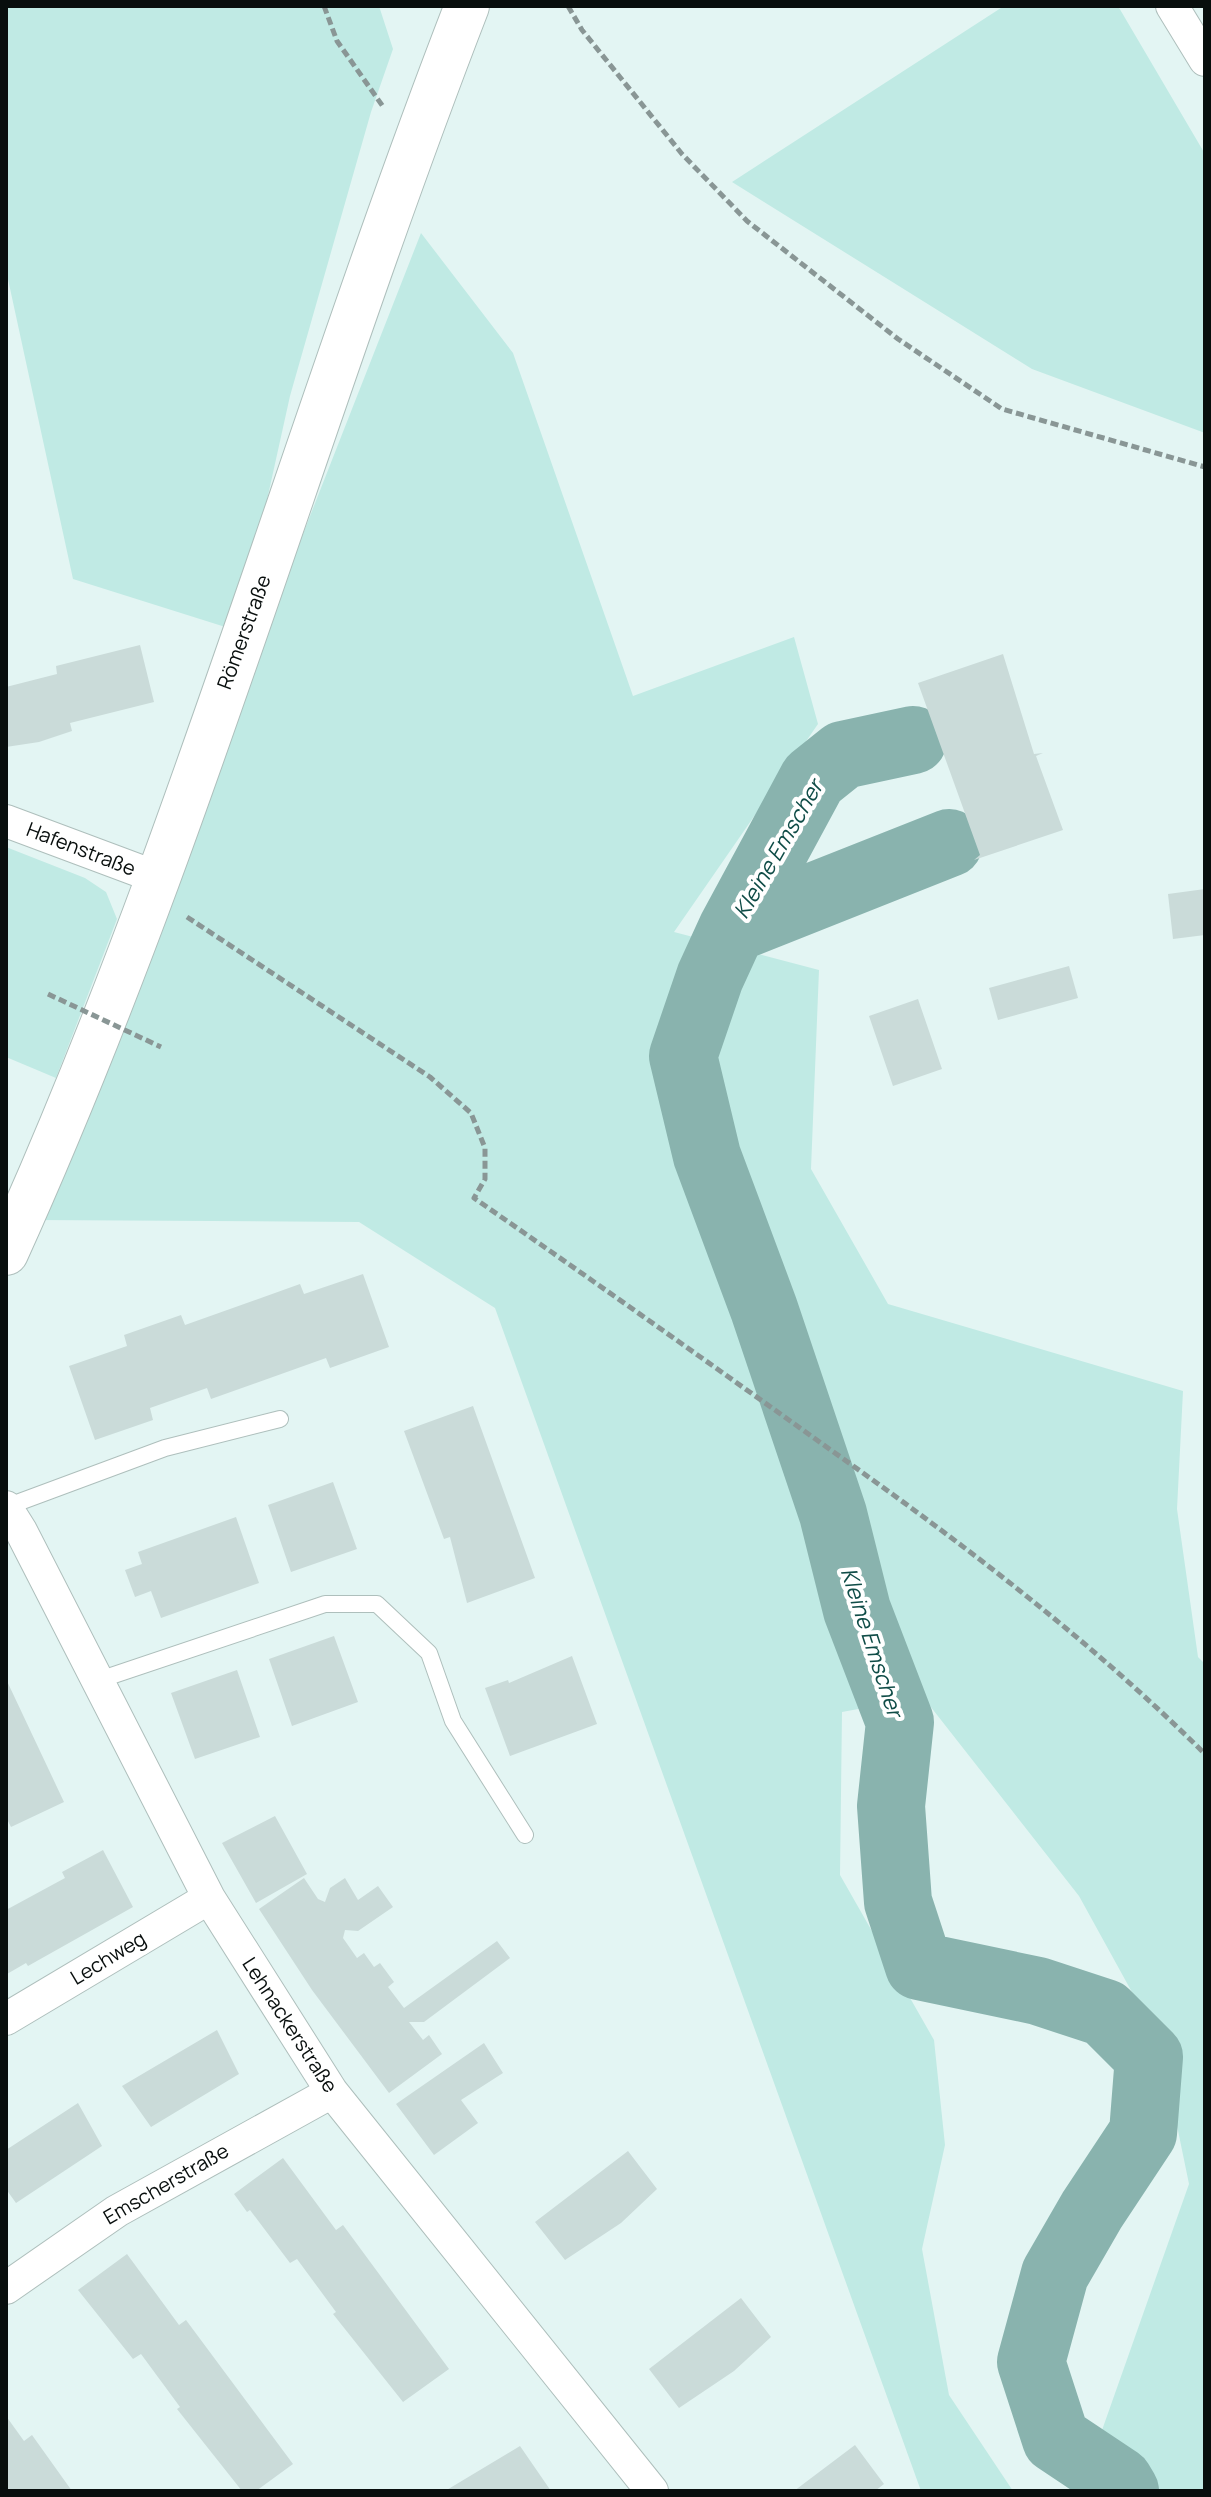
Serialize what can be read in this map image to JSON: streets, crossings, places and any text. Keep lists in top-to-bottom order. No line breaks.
{"streets":{"street":["Römerstraße","Hafenstraße","Lechweg","Lehnackerstraße","Emscherstraße"]},"crossings":[["Römerstraße","Hafenstraße"],["Lechweg","Lehnackerstraße"],["Lehnackerstraße","Emscherstraße"]],"water":["Kleine Emscher"]}
